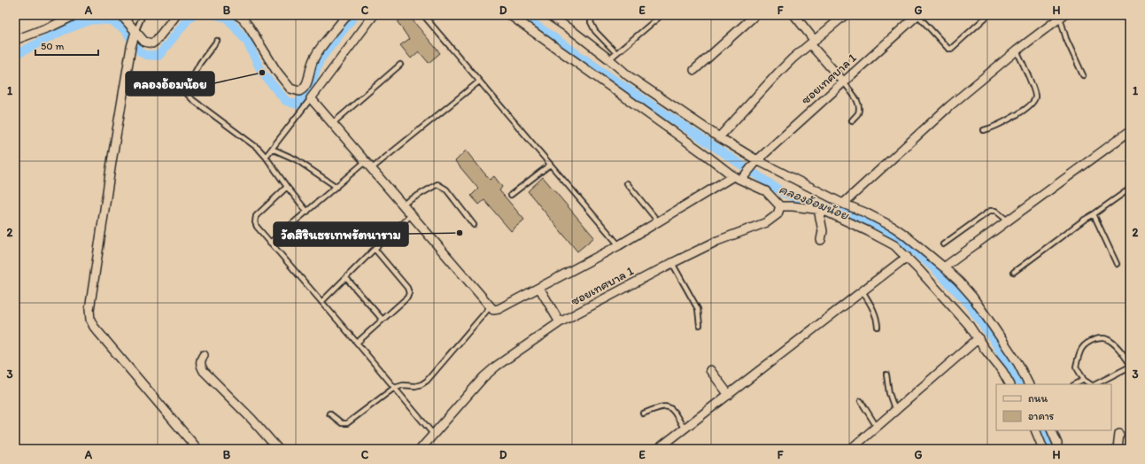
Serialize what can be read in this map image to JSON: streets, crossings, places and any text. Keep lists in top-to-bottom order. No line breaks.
{"streets":{"street":["ซอยเทศบาล 1"]},"water":["คลองอ้อมน้อย"],"places":["คลองอ้อมน้อย","วัดสิรินธรเทพรัตนาราม"],"legend":["ถนน","อาคาร"],"scale_bar":"50 m","grid":{"columns":["A","B","C","D","E","F","G","H"],"rows":["1","2","3"]}}
